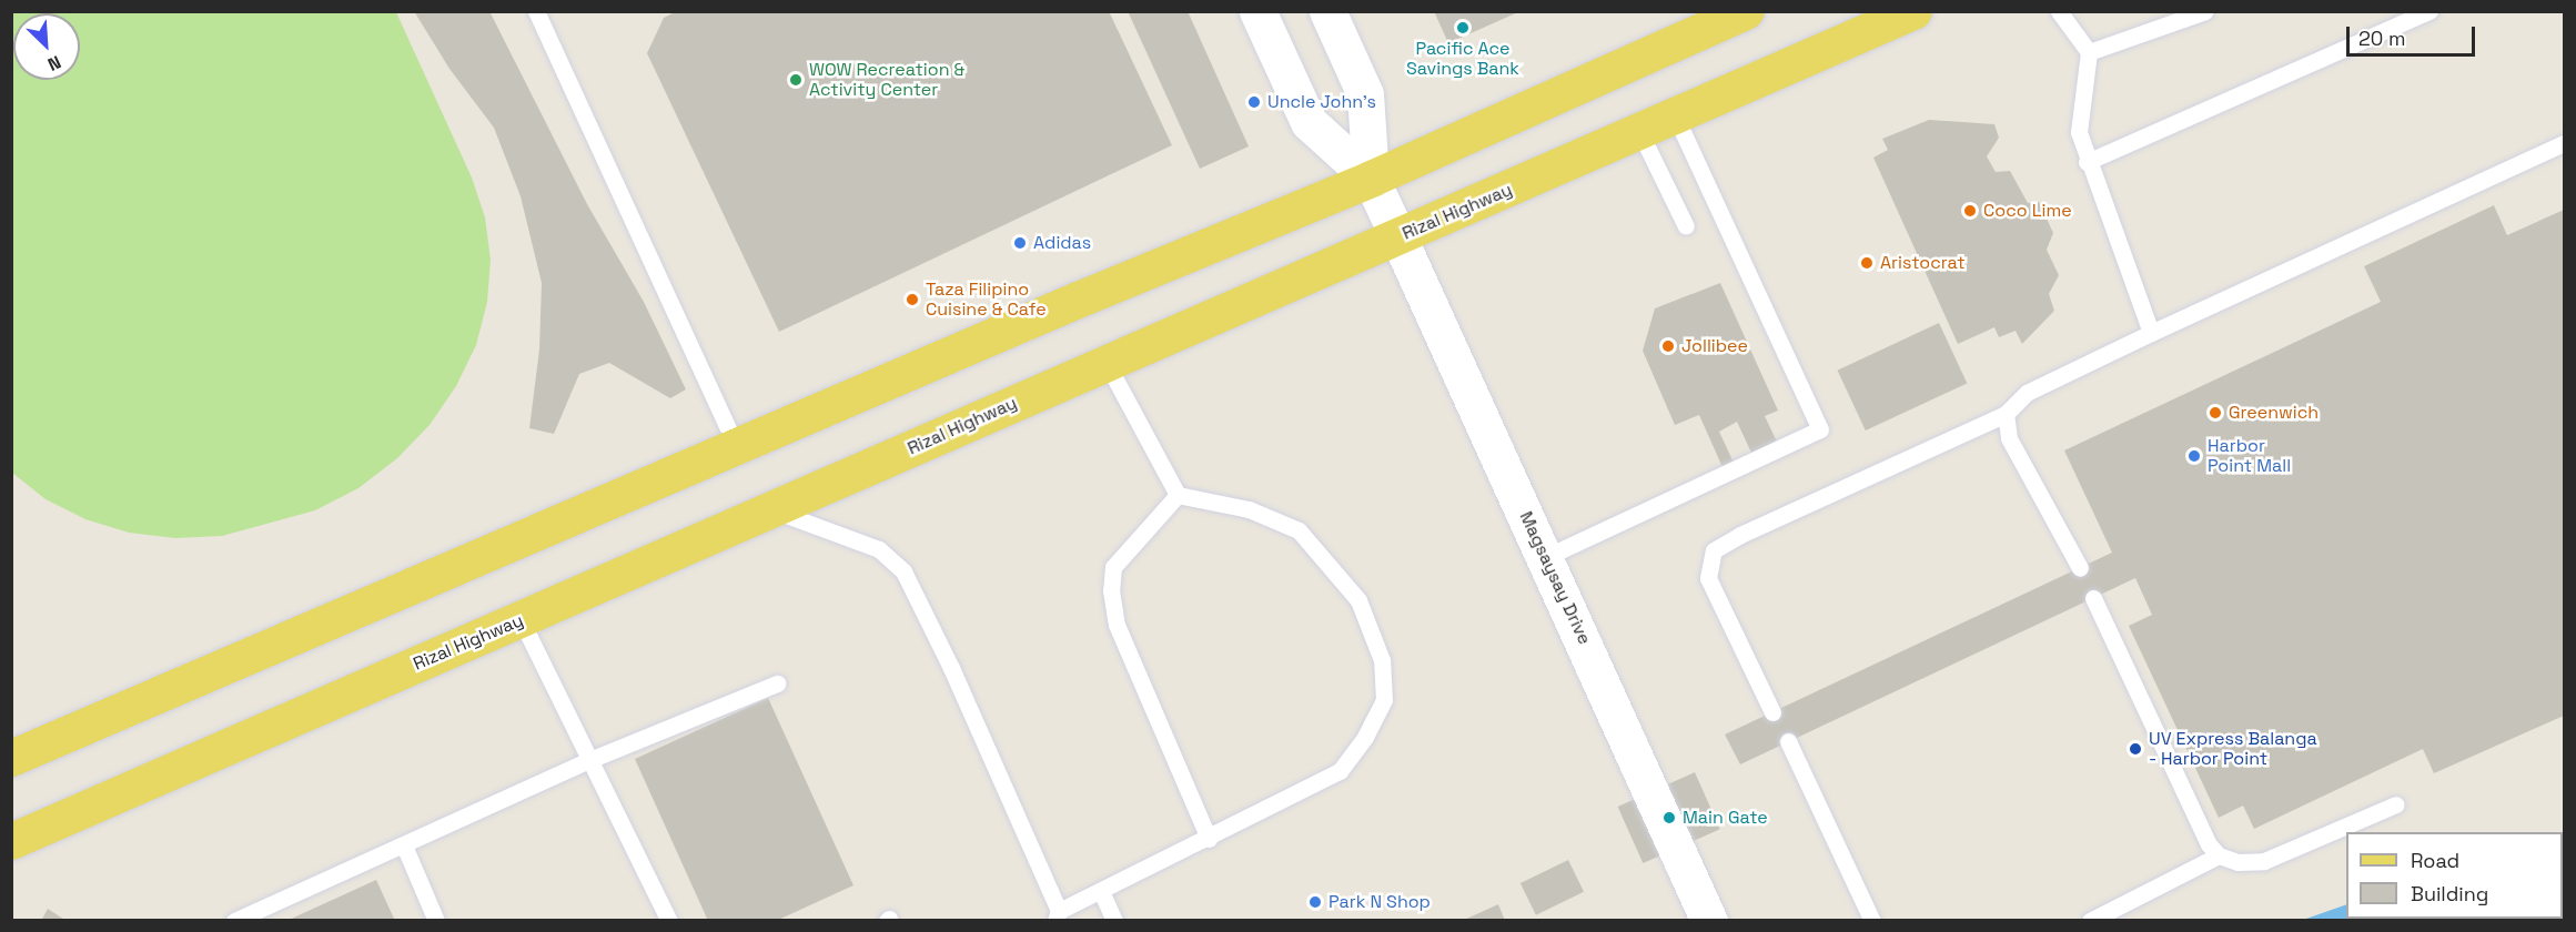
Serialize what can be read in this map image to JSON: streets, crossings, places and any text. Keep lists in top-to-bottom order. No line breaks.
{"streets":{"main road":["Rizal Highway","Magsaysay Drive"]},"crossings":[["Rizal Highway","Magsaysay Drive"]],"places":["Pacific Ace Savings Bank","WOW Recreation & Activity Center","Uncle John's","Coco Lime","Adidas","Aristocrat","Taza Filipino Cuisine & Cafe","Jollibee","Greenwich","Harbor Point Mall","UV Express Balanga - Harbor Point","Main Gate","Park N Shop"],"legend":["Road","Building"],"scale_bar":"20 m","north":"bottom right"}
